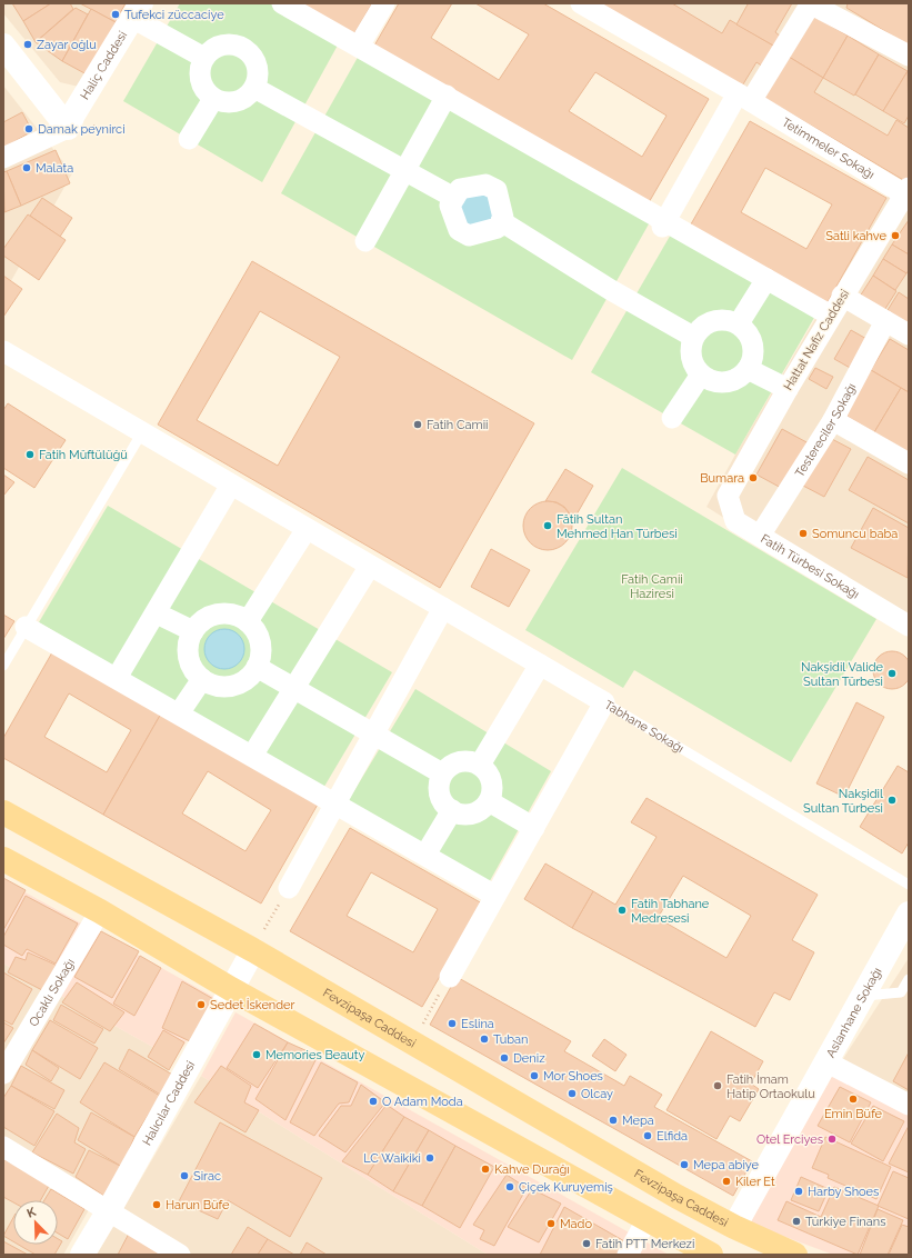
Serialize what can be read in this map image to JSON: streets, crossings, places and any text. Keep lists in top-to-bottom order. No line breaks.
{"streets":{"main road":["Fevzipaşa Caddesi"],"street":["Haliç Caddesi","Tetimmeler Sokağı","Hattat Nafiz Caddesi","Testereciler Sokağı","Fatih Türbesi Sokağı","Tabhane Sokağı","Ocaklı Sokağı","Aslanhane Sokağı","Halıcılar Caddesi"]},"crossings":[["Tetimmeler Sokağı","Hattat Nafiz Caddesi"],["Hattat Nafiz Caddesi","Fatih Türbesi Sokağı"],["Testereciler Sokağı","Fatih Türbesi Sokağı"],["Aslanhane Sokağı","Fevzipaşa Caddesi"],["Fevzipaşa Caddesi","Halıcılar Caddesi"]],"parks":["Fatih Camii Haziresi"],"places":["Tufekci züccaciye","Zayar oğlu","Damak peynirci","Malata","Satli kahve","Fatih Camii","Fatih Müftülüğü","Bumara","Fâtih Sultan Mehmed Han Türbesi","Somuncu baba","Nakşidil Valide Sultan Türbesi","Nakşidil Sultan Türbesi","Fatih Tabhane Medresesi","Sedet İskender","Eslina","Tuban","Memories Beauty","Deniz","Mor Shoes","Fatih İmam Hatip Ortaokulu","Olcay","Emin Büfe","O Adam Moda","Mepa","Elfida","Otel Erciyes","LC Waikiki","Mepa abiye","Kahve Durağı","Sirac","Kiler Et","Çiçek Kuruyemiş","Harby Shoes","Harun Büfe","Türkiye Finans","Mado","Fatih PTT Merkezi"],"north":"top left"}
